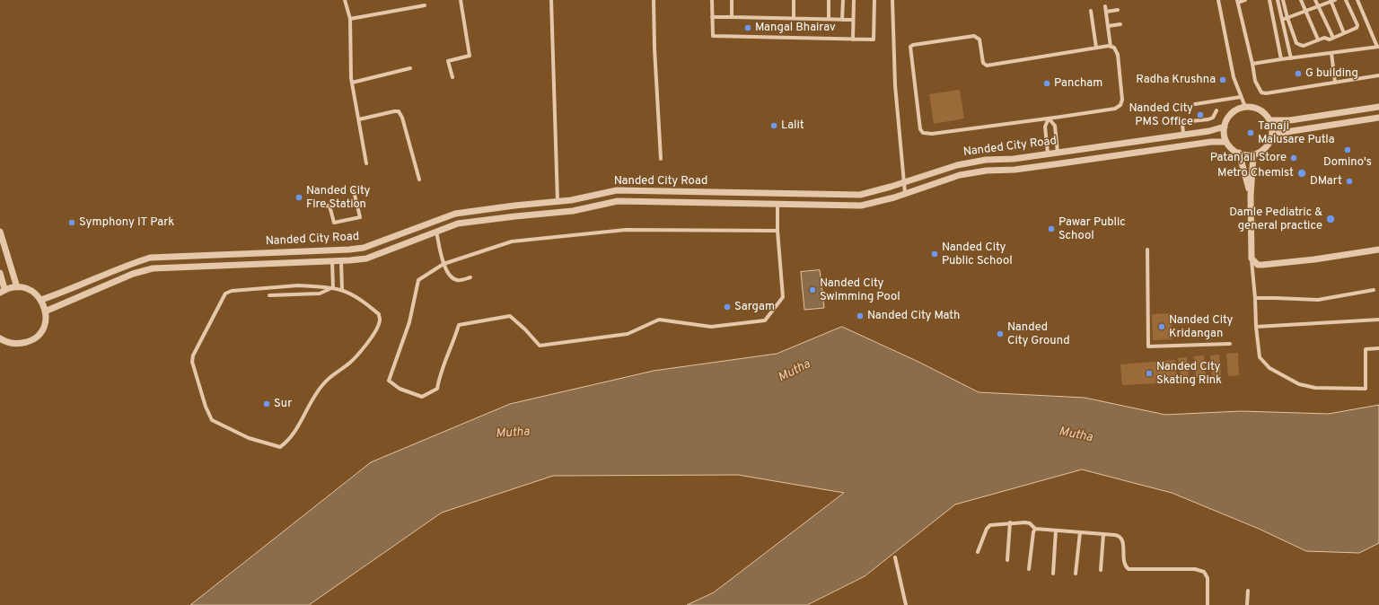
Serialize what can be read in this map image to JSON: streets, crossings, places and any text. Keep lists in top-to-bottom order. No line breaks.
{"streets":{"street":["Nanded City Road"]},"water":["Mutha"],"places":["Mangal Bhairav","G building","Radha Krushna","Pancham","Nanded City PMS Office","Lalit","Tanaji Malusare Putla","Domino's","Patanjali Store","Metro Chemist","DMart","Nanded City Fire Station","Damle Pediatric & general practice","Symphony IT Park","Pawar Public School","Nanded City Public School","Nanded City Swimming Pool","Sargam","Nanded City Math","Nanded City Kridangan","Nanded City Ground","Nanded City Skating Rink","Sur"]}
